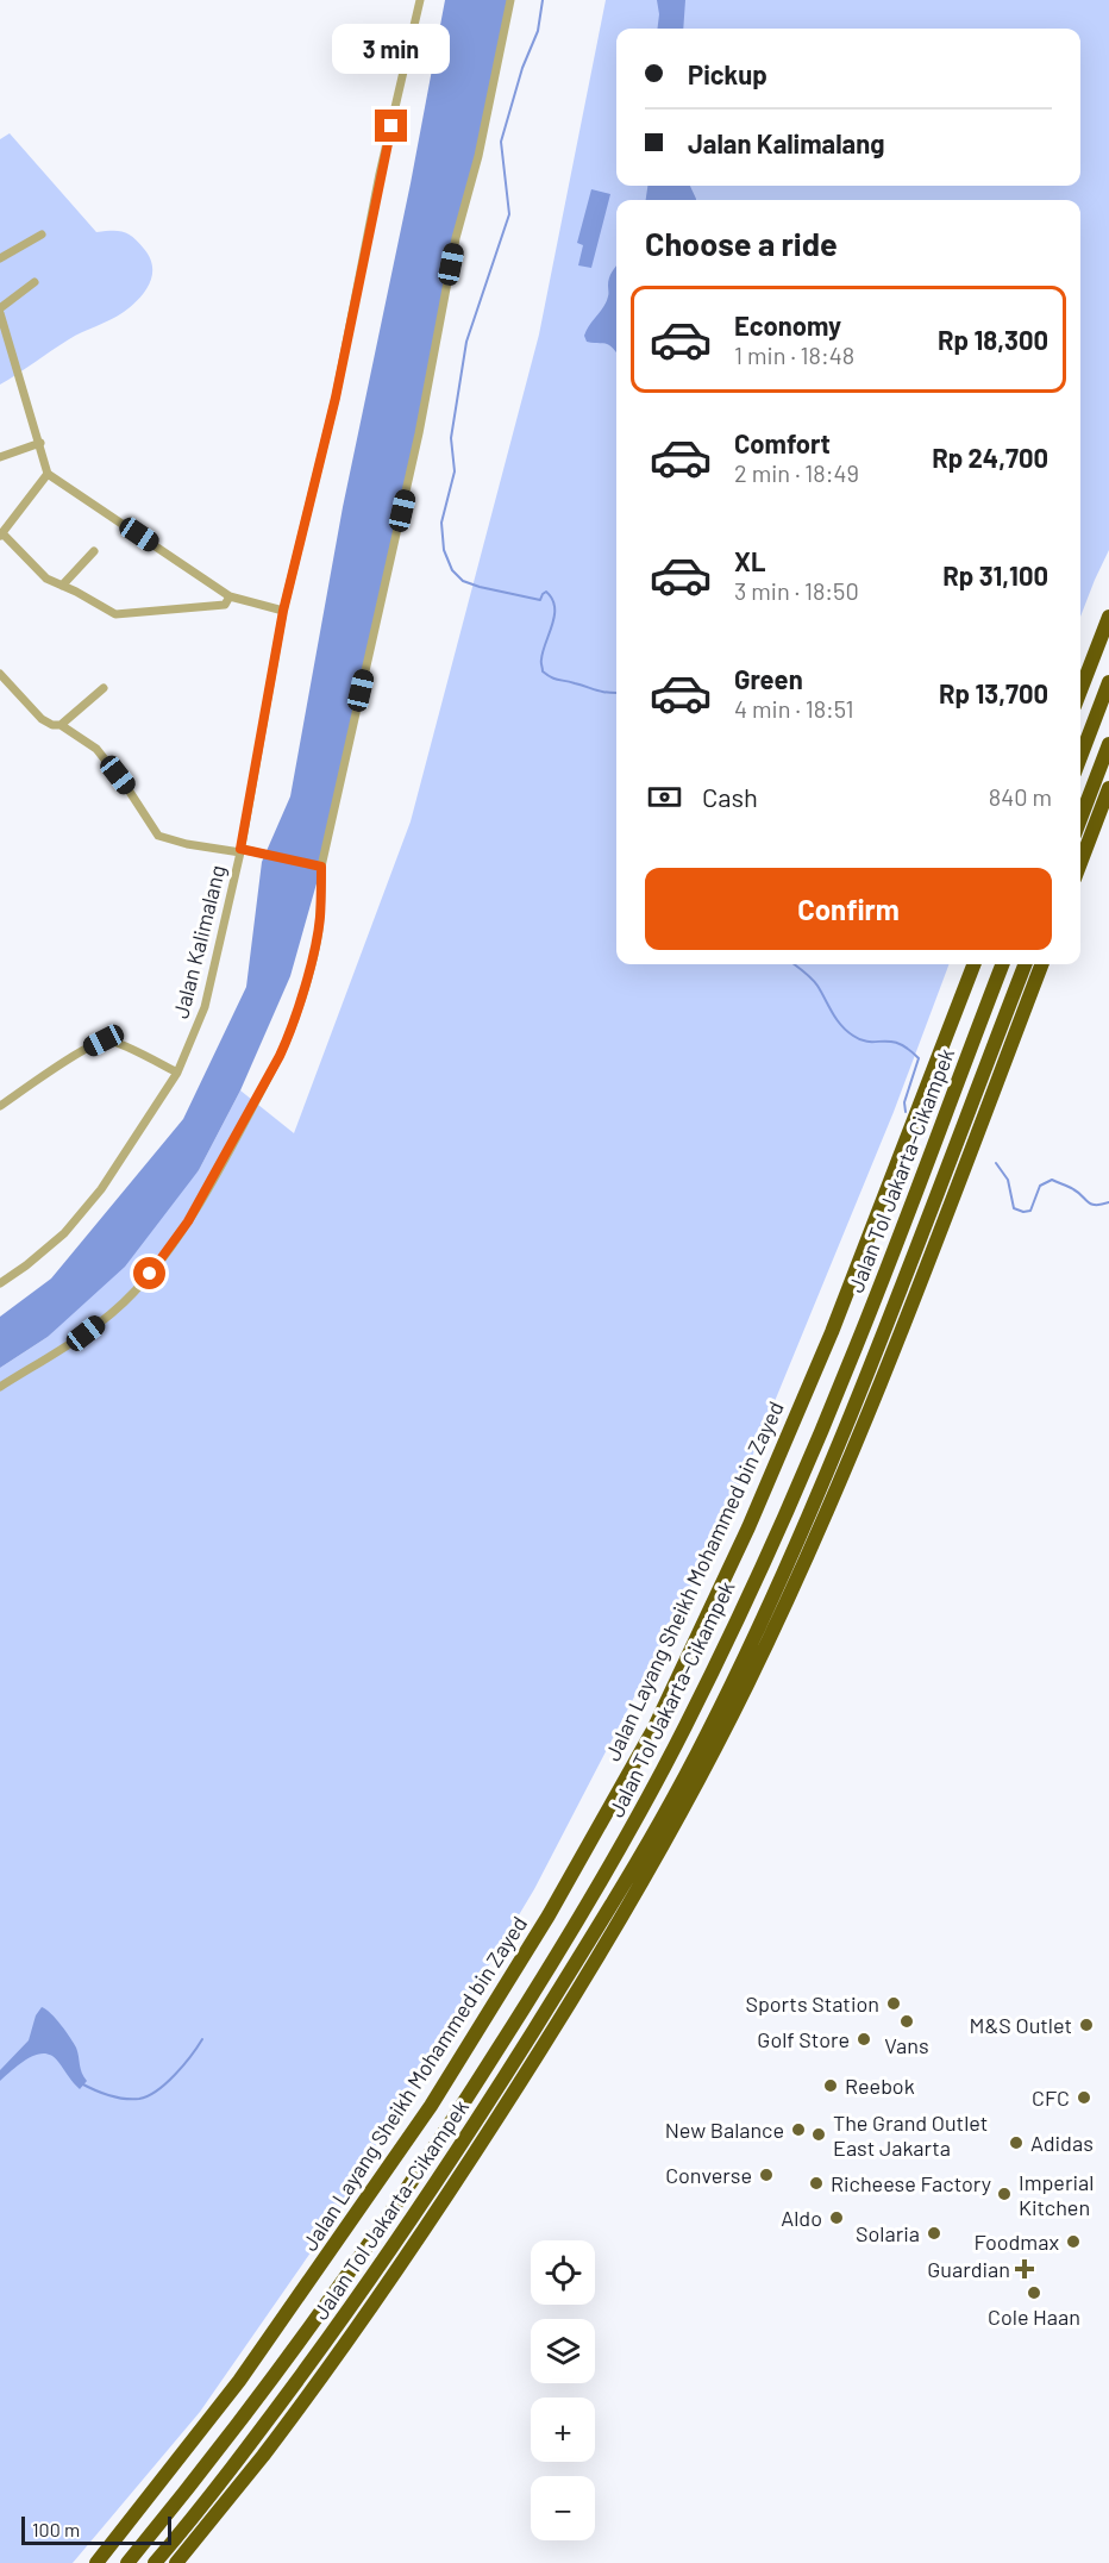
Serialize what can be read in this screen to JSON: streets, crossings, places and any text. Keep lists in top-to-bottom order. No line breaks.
{"streets":{"highway":["Jalan Tol Jakarta–Cikampek","Jalan Layang Sheikh Mohammed bin Zayed"],"street":["Jalan Kalimalang"]},"places":{"other":["Sports Station","Vans","M&S Outlet","Golf Store","Reebok","CFC","New Balance","The Grand Outlet East Jakarta","Adidas","Converse","Richeese Factory","Imperial Kitchen","Aldo","Solaria","Foodmax","Cole Haan"],"health":["Guardian"]},"scale_bar":"100 m","page":{"bubble":"3 min","banner":["Pickup","Jalan Kalimalang"],"heading":"Choose a ride","list":[{"name":"Economy","note":"1 min · 18:48","value":"Rp 18,300"},{"name":"Comfort","note":"2 min · 18:49","value":"Rp 24,700"},{"name":"XL","note":"3 min · 18:50","value":"Rp 31,100"},{"name":"Green","note":"4 min · 18:51","value":"Rp 13,700"}],"pay":["Cash","840 m"],"buttons":"Confirm","map_buttons":["+","−"],"scale":"100 m"}}
